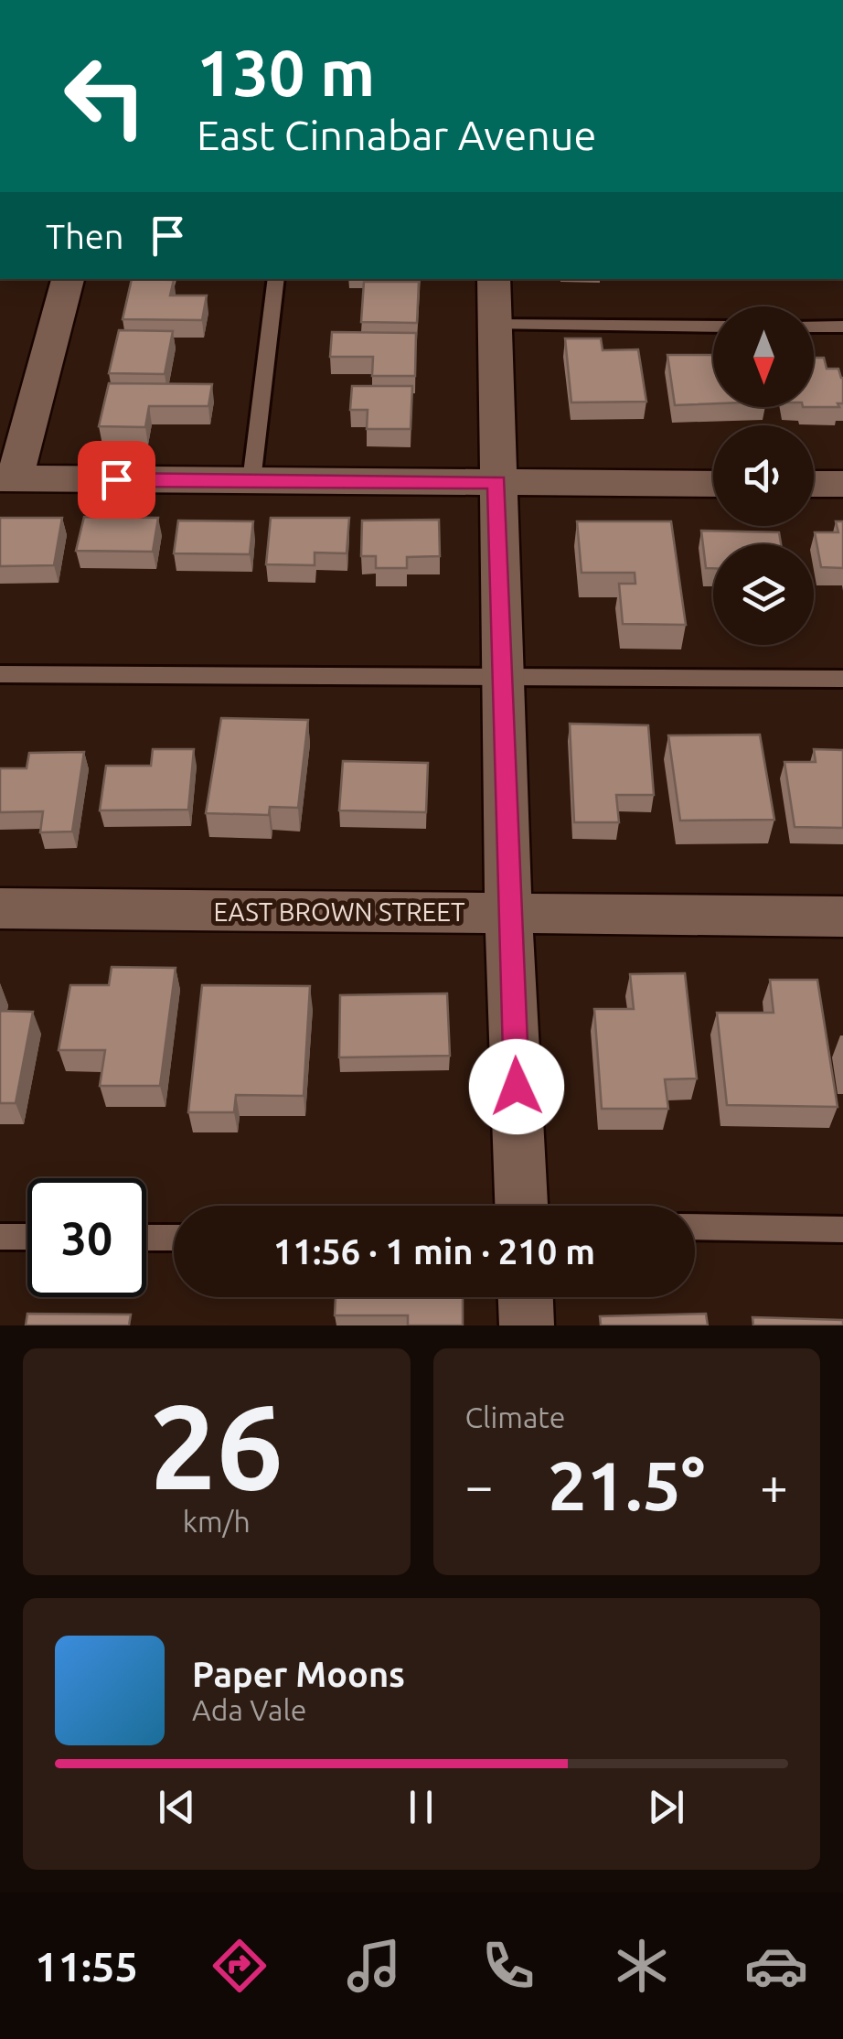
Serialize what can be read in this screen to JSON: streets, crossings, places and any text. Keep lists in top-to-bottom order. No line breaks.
{"streets":{"street":["EAST BROWN STREET"]},"north":"bottom","page":{"turn":["130 m","East Cinnabar Avenue"],"then":"Then","limit":"30","trip":"11:56 · 1 min · 210 m","tile":[["26","km/h"],"Climate"],"heat":["−","21.5°","+"],"song":["Paper Moons","Ada Vale"],"tabs":"11:55"}}
